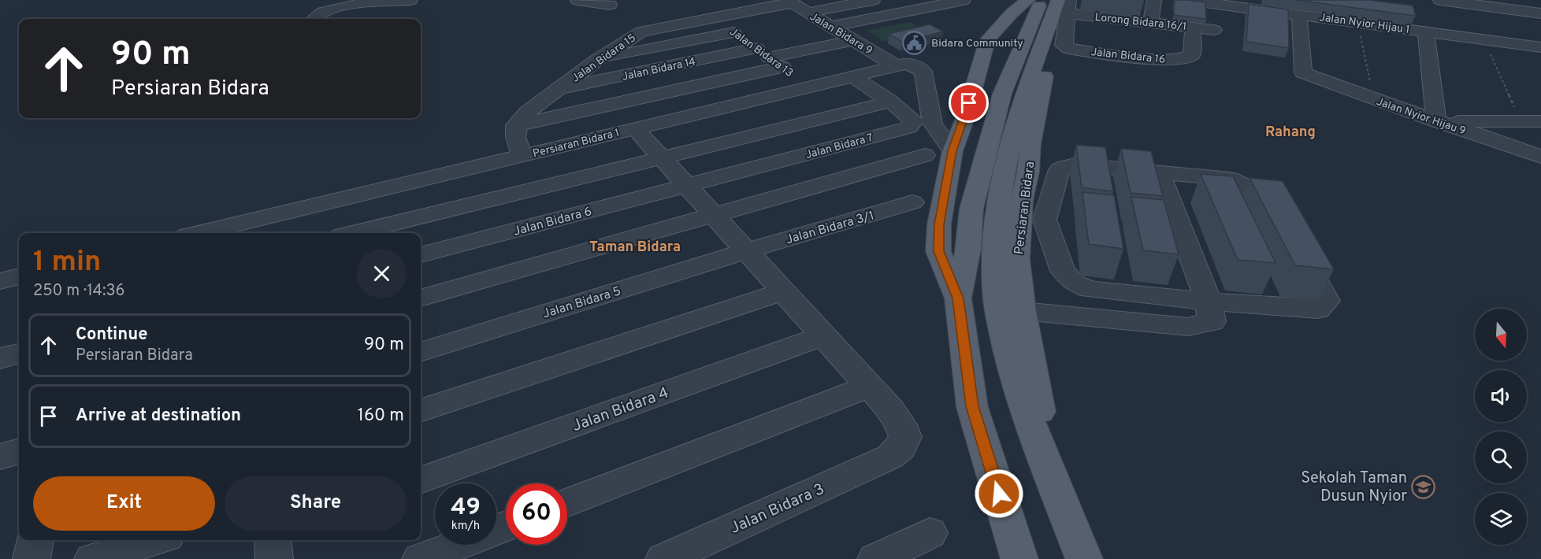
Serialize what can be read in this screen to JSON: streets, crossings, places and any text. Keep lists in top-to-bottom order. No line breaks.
{"streets":{"main road":["Persiaran Bidara"],"street":["Lorong Bidara 16/1","Jalan Nyior Hijau 1","Jalan Bidara 9","Jalan Bidara 13","Jalan Bidara 16","Jalan Bidara 15","Jalan Bidara 14","Jalan Nyior Hijau 9","Persiaran Bidara 1","Jalan Bidara 7","Jalan Bidara 6","Jalan Bidara 3/1","Jalan Bidara 5","Jalan Bidara 4","Jalan Bidara 3"]},"crossings":[["Lorong Bidara 16/1","Jalan Bidara 16"],["Lorong Bidara 16/1","Persiaran Bidara"],["Jalan Nyior Hijau 1","Jalan Nyior Hijau 9"],["Jalan Bidara 9","Jalan Bidara 15"],["Jalan Bidara 9","Persiaran Bidara 1"],["Jalan Bidara 13","Jalan Bidara 15"],["Jalan Bidara 13","Jalan Bidara 14"],["Jalan Bidara 13","Persiaran Bidara 1"],["Jalan Bidara 16","Persiaran Bidara"],["Jalan Bidara 15","Jalan Bidara 14"],["Jalan Bidara 14","Persiaran Bidara 1"],["Persiaran Bidara 1","Jalan Bidara 7"],["Jalan Bidara 7","Jalan Bidara 6"],["Jalan Bidara 3/1","Jalan Bidara 5"]],"districts":["Rahang","Taman Bidara"],"places":{"public building":["Bidara Community"],"school or university":["Sekolah Taman Dusun Nyior"]},"north":"bottom","page":{"turn":["90 m","Persiaran Bidara"],"heading":["1 min","250 m · 14:36"],"list":[{"name":"Continue","note":"Persiaran Bidara","value":"90 m"},{"name":"Arrive at destination","value":"160 m"}],"buttons":["Exit","Share"],"speed":"49 km/h","limit":"60"}}
